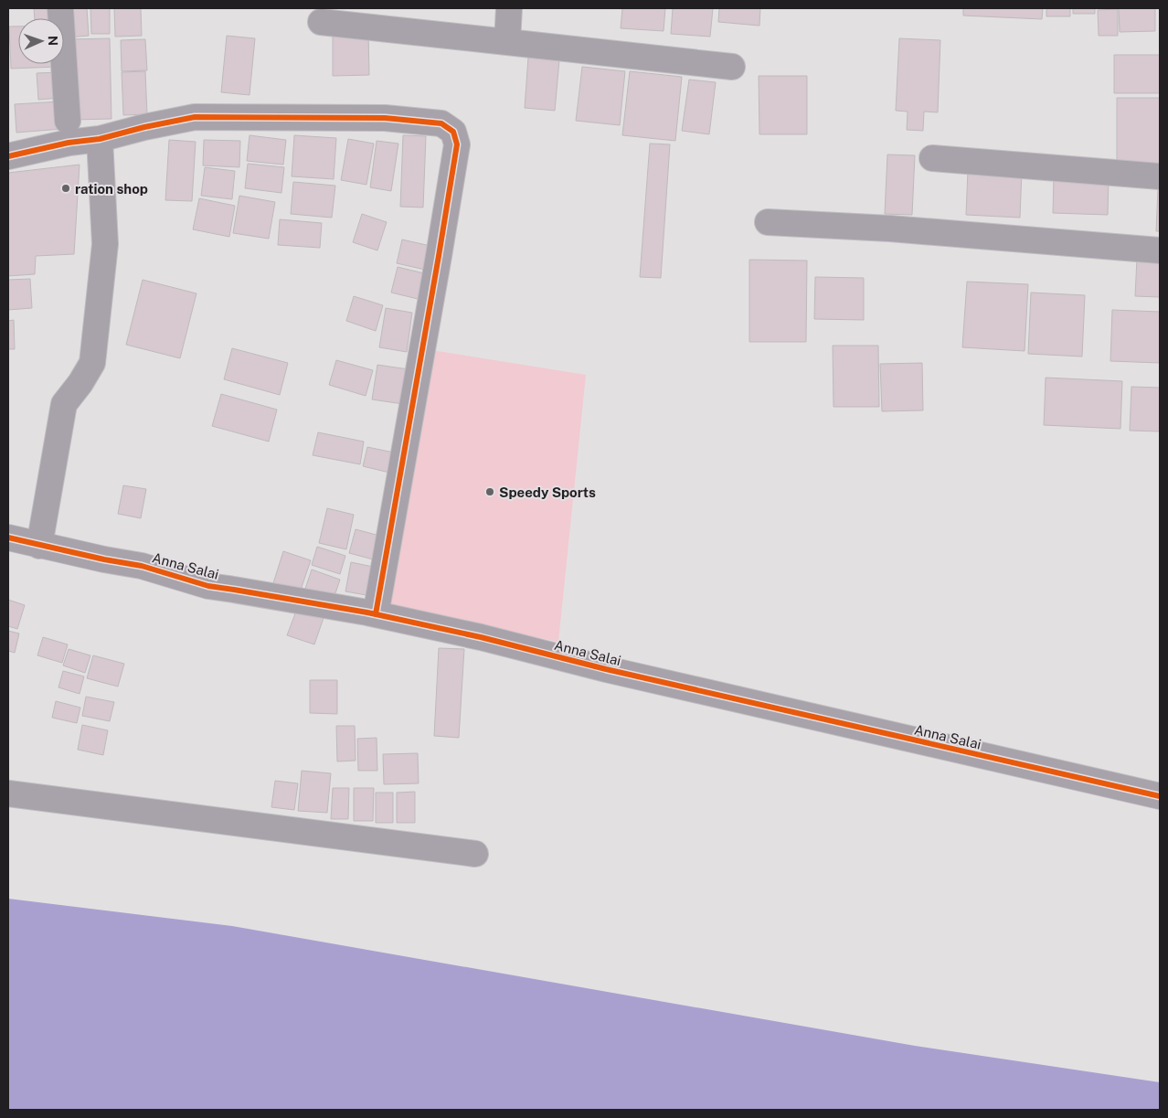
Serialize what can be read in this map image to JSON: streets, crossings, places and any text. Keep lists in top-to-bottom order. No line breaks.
{"streets":{"street":["Anna Salai"]},"places":["ration shop","Speedy Sports"],"north":"right"}
